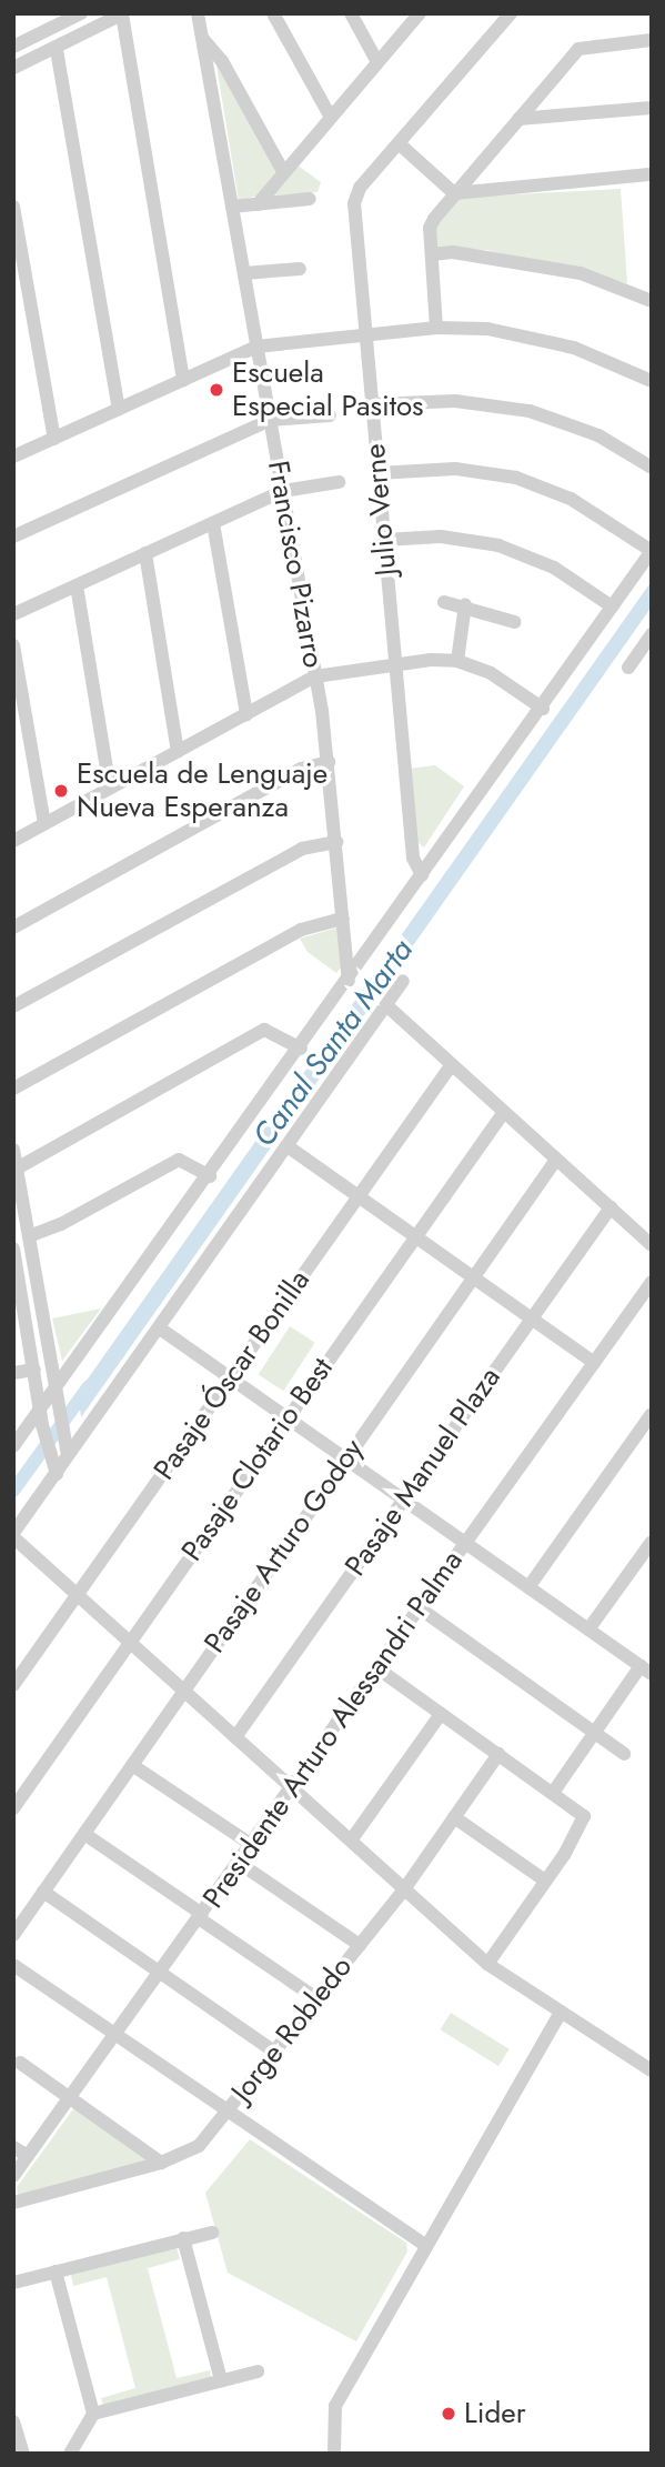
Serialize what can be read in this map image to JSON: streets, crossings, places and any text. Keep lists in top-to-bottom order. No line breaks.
{"streets":{"street":["Julio Verne","Francisco Pizarro","Pasaje Óscar Bonilla","Pasaje Clotario Best","Pasaje Manuel Plaza","Pasaje Arturo Godoy","Presidente Arturo Alessandri Palma","Jorge Robledo"]},"water":["Canal Santa Marta"],"places":["Escuela Especial Pasitos","Escuela de Lenguaje Nueva Esperanza","Lider"]}
